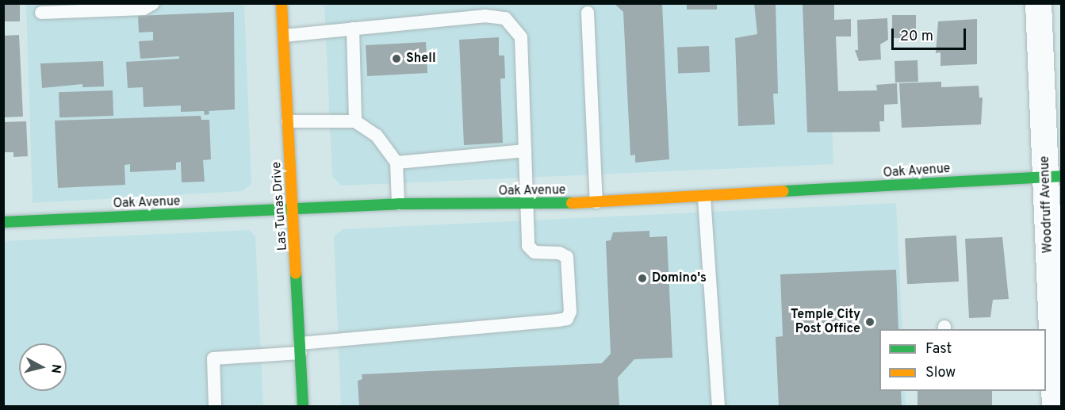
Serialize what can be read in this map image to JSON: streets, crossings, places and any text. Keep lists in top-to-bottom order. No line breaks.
{"streets":{"street":["Oak Avenue","Woodruff Avenue","Las Tunas Drive"]},"crossings":[["Oak Avenue","Woodruff Avenue"],["Oak Avenue","Las Tunas Drive"]],"places":["Shell","Domino's","Temple City Post Office"],"legend":["Fast","Slow"],"scale_bar":"20 m","north":"right"}
